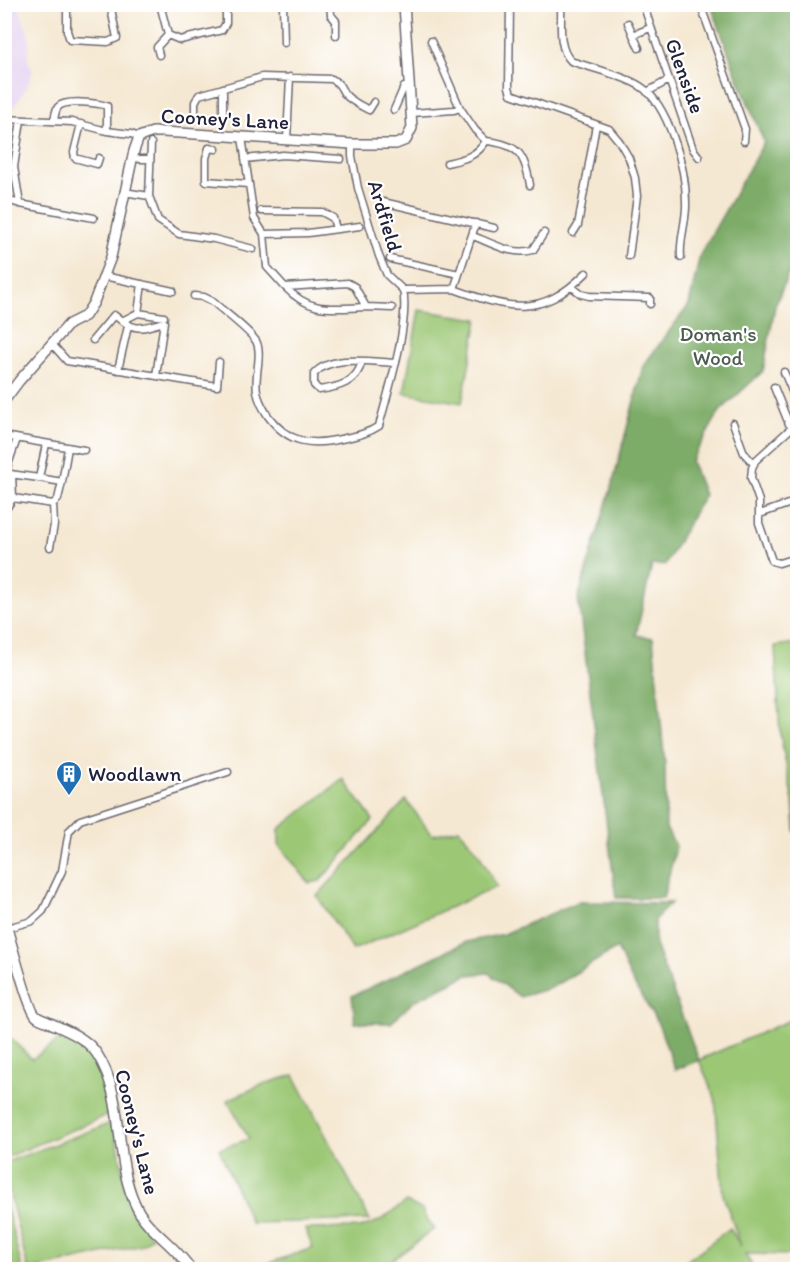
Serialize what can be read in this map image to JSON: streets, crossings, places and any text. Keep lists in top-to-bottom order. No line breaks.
{"streets":{"street":["Glenside","Cooney's Lane","Ardfield"]},"crossings":[["Cooney's Lane","Ardfield"]],"parks":["Doman's Wood"],"places":{"building":["Woodlawn"]}}
